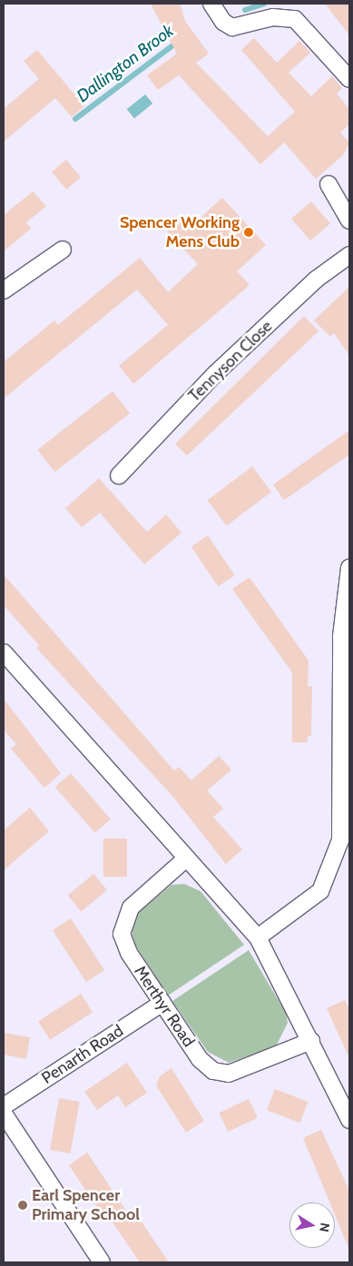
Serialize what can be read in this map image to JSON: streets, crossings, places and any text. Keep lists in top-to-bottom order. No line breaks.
{"streets":{"street":["Tennyson Close","Merthyr Road","Penarth Road"]},"crossings":[["Merthyr Road","Penarth Road"]],"water":["Dallington Brook"],"places":["Spencer Working Mens Club","Earl Spencer Primary School"],"north":"right"}
